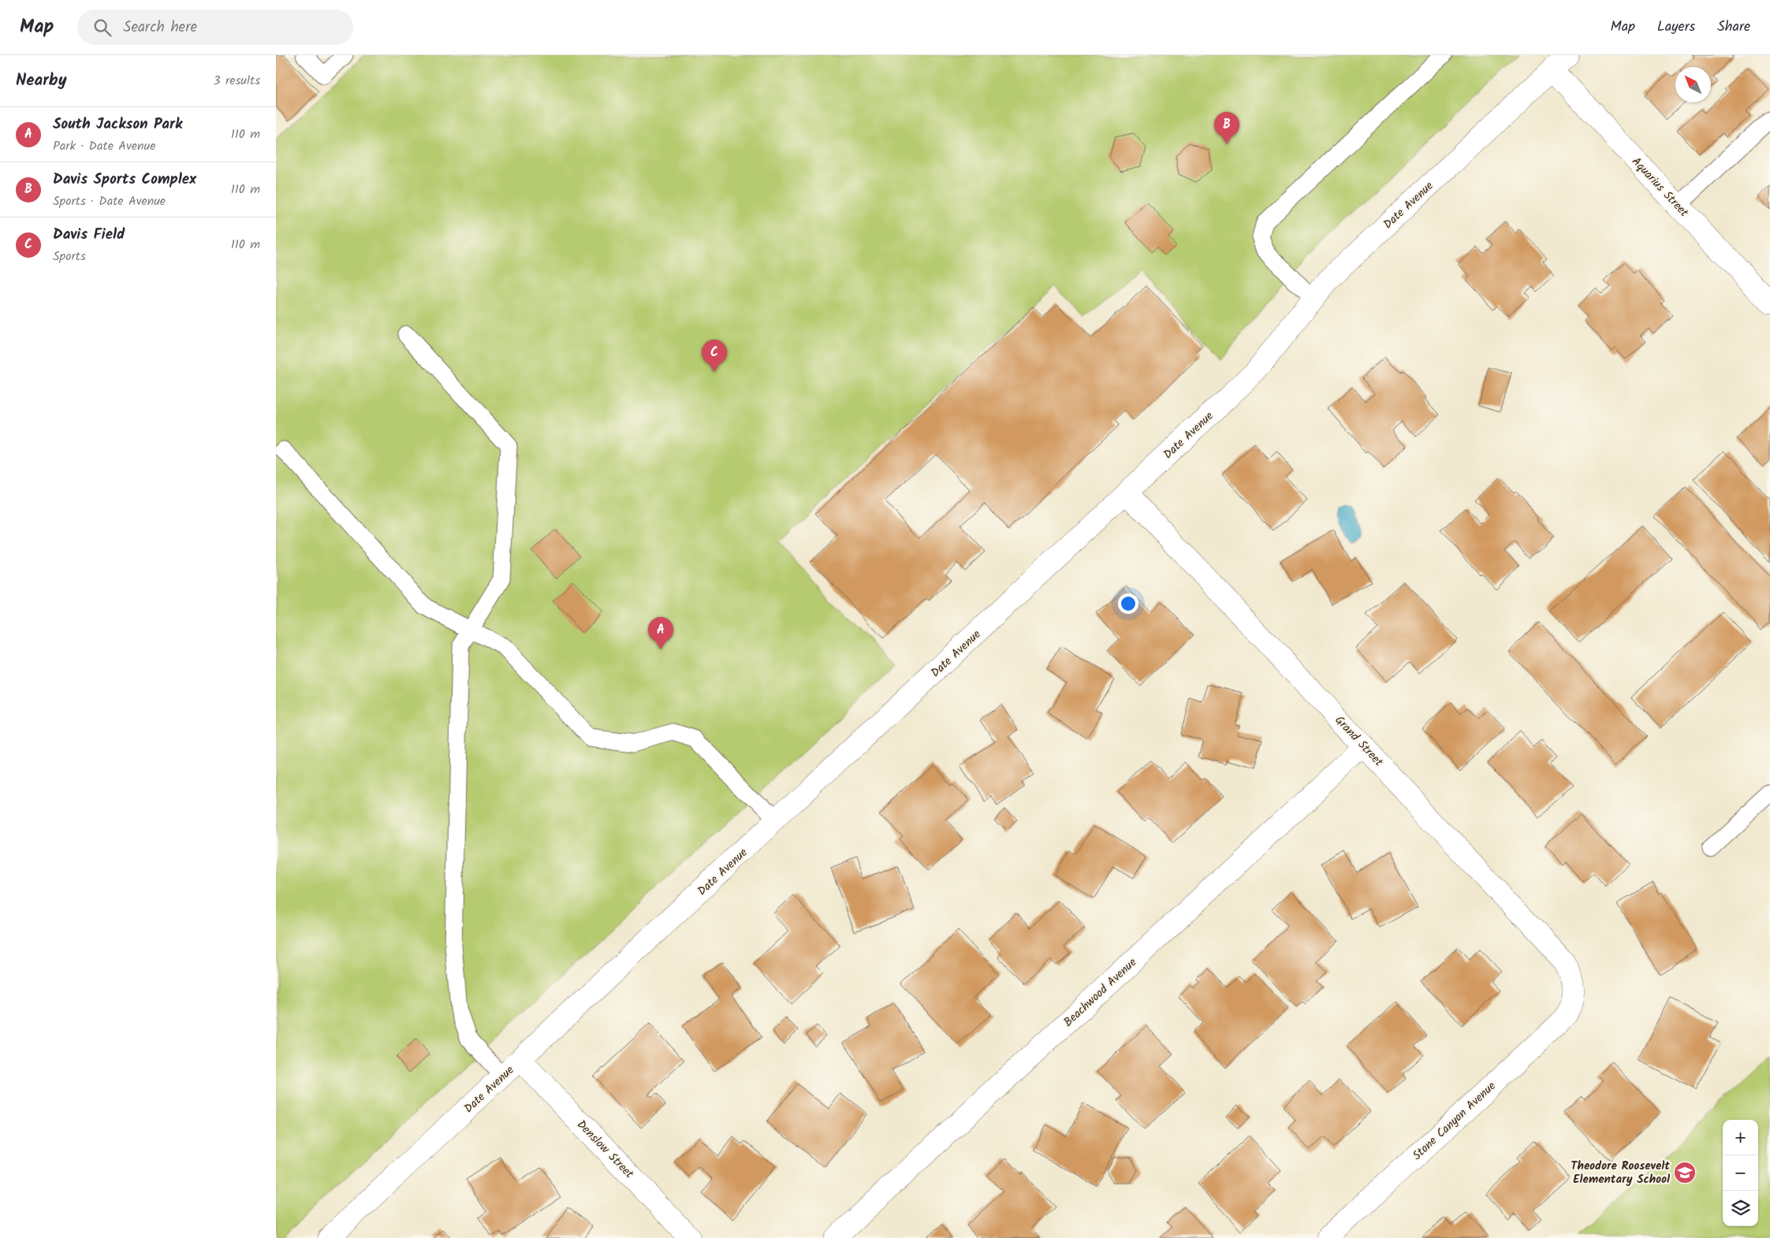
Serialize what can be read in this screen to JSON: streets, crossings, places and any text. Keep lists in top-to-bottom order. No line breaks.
{"streets":{"street":["Aquarius Street","Date Avenue","Grand Street","Beachwood Avenue","Stone Canyon Avenue","Denslow Street"]},"crossings":[["Aquarius Street","Date Avenue"],["Date Avenue","Grand Street"],["Date Avenue","Denslow Street"],["Grand Street","Beachwood Avenue"],["Grand Street","Stone Canyon Avenue"]],"places":{"school or university":["Theodore Roosevelt Elementary School"]},"north":"top left","page":{"header":"Map","search":"Search here","nav":["Map","Layers","Share"],"heading":["Nearby","3 results"],"list":[{"mark":"A","name":"South Jackson Park","note":"Park · Date Avenue","value":"110 m"},{"mark":"B","name":"Davis Sports Complex","note":"Sports · Date Avenue","value":"110 m"},{"mark":"C","name":"Davis Field","note":"Sports","value":"110 m"}],"pins":["B","C","A"],"map_buttons":["+","−"]}}
